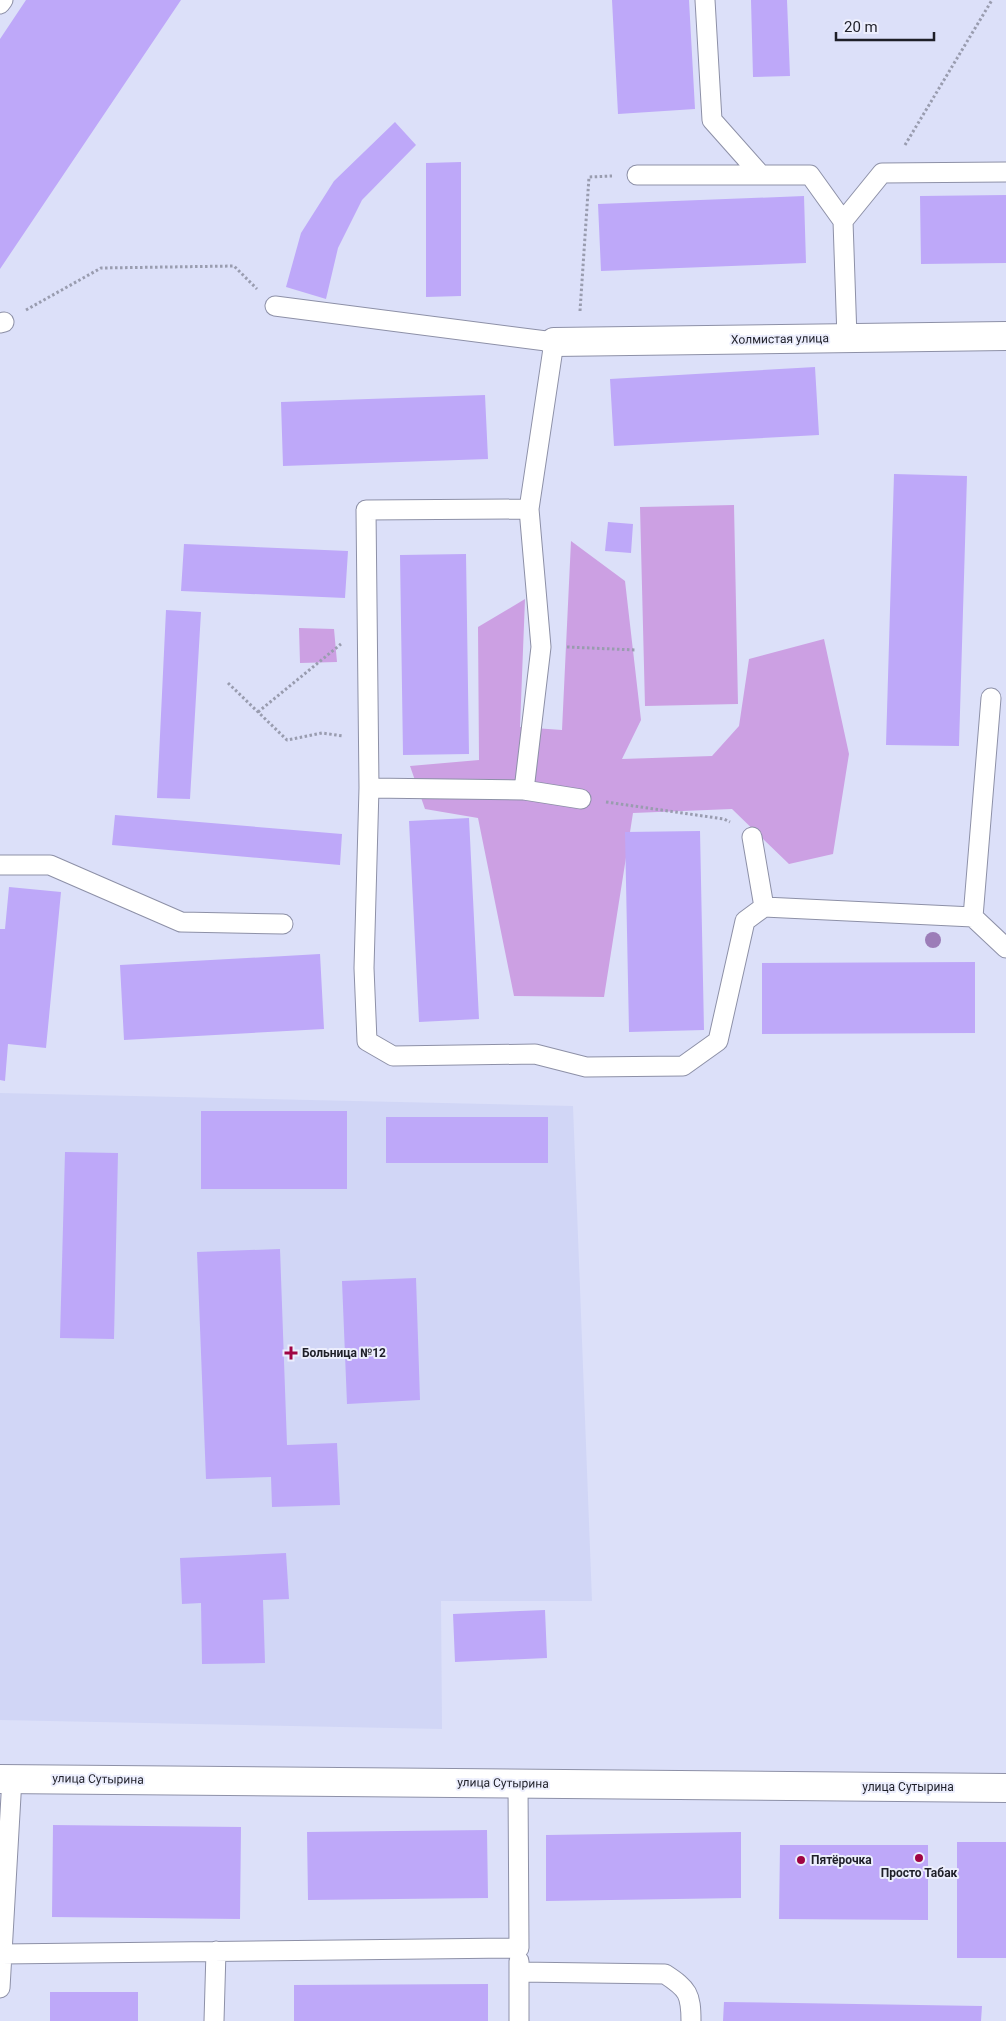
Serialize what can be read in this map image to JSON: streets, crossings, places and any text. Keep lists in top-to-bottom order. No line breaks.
{"streets":{"street":["Холмистая улица","улица Сутырина"]},"places":{"health":["Больница №12"],"other":["Просто Табак","Пятёрочка"]},"scale_bar":"20 m"}
